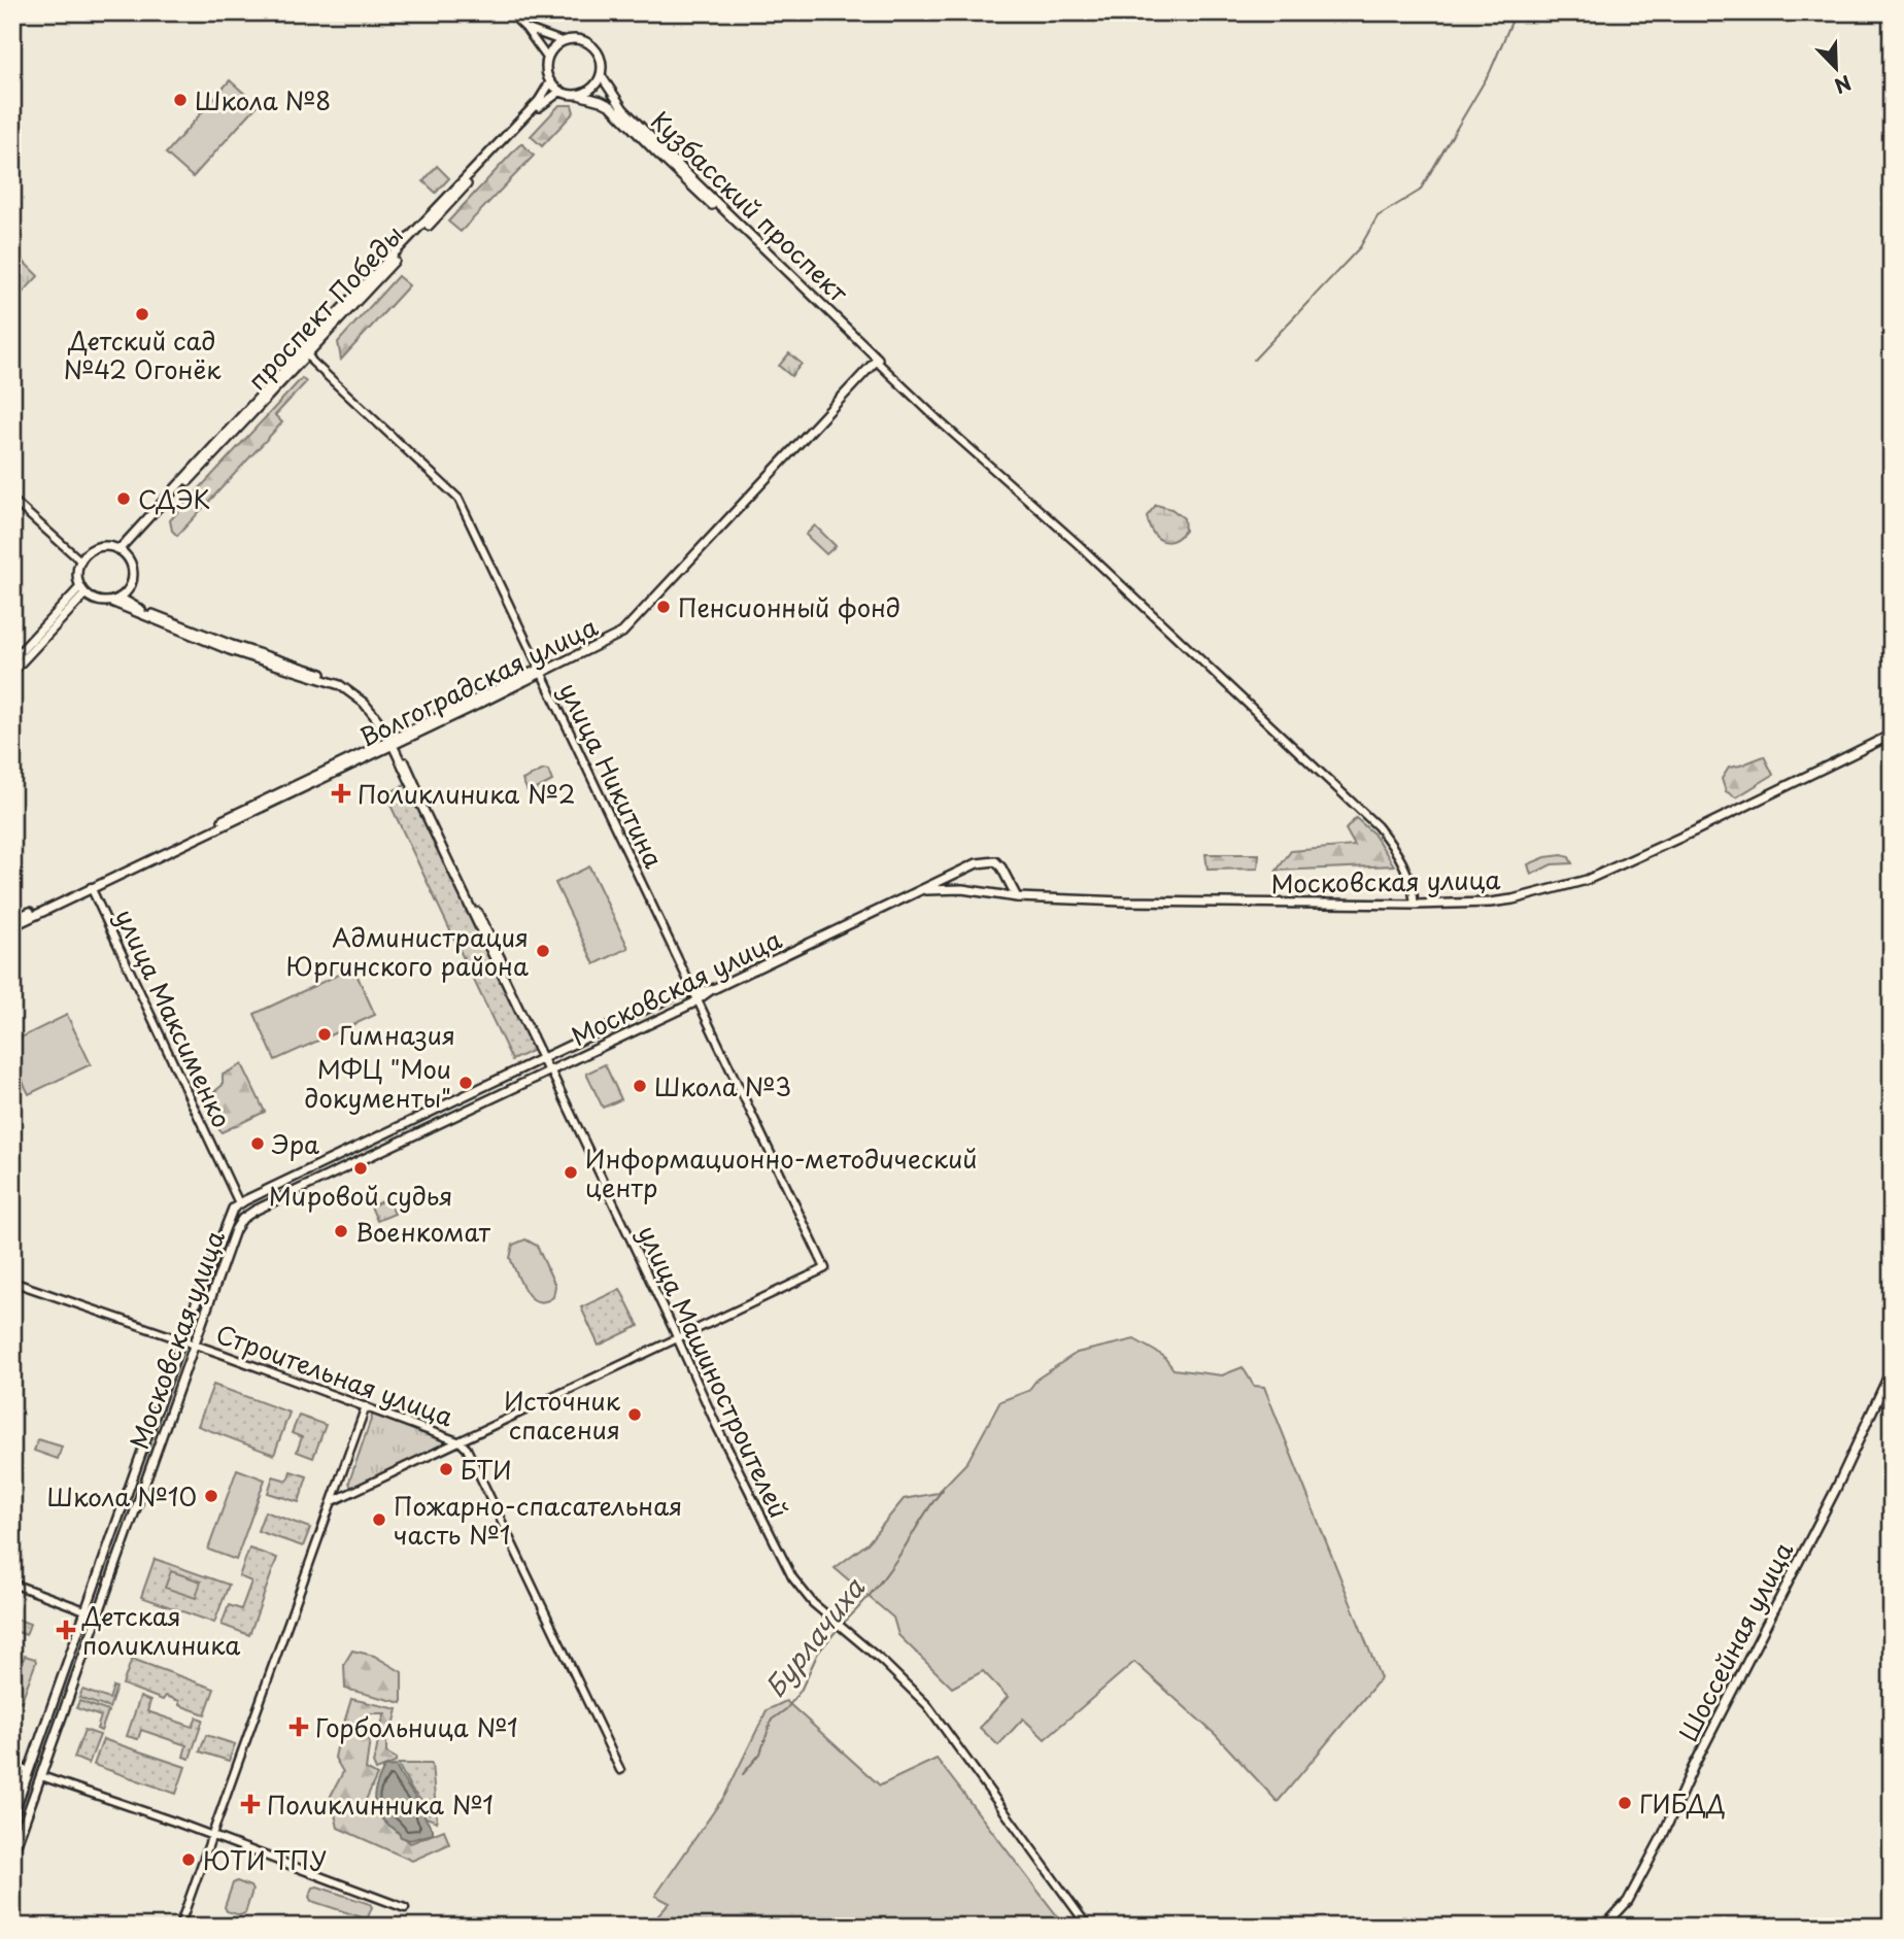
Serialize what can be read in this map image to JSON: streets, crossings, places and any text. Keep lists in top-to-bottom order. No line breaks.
{"streets":{"main road":["Кузбасский проспект","проспект Победы","Волгоградская улица","Московская улица","улица Машиностроителей","Шоссейная улица"],"street":["улица Никитина","улица Максименко","Строительная улица"]},"crossings":[["Кузбасский проспект","проспект Победы"],["Кузбасский проспект","Волгоградская улица"],["проспект Победы","улица Никитина"],["проспект Победы","улица Машиностроителей"],["Волгоградская улица","улица Никитина"],["Волгоградская улица","улица Максименко"],["Волгоградская улица","улица Машиностроителей"],["улица Никитина","Московская улица"],["Московская улица","улица Максименко"],["Московская улица","улица Машиностроителей"],["Московская улица","Строительная улица"]],"water":["Бурлачиха"],"places":{"other":["Школа №8","Детский сад №42 Огонёк","СДЭК","Пенсионный фонд","Администрация Юргинского района","Гимназия","МФЦ \"Мои документы\"","Школа №3","Эра","Мировой судья","Информационно-методический центр","Военкомат","Источник спасения","БТИ","Школа №10","Пожарно-спасательная часть №1","ГИБДД","ЮТИ ТПУ"],"health":["Поликлиника №2","Детская поликлиника","Горбольница №1","Поликлинника №1"]},"north":"bottom right"}
